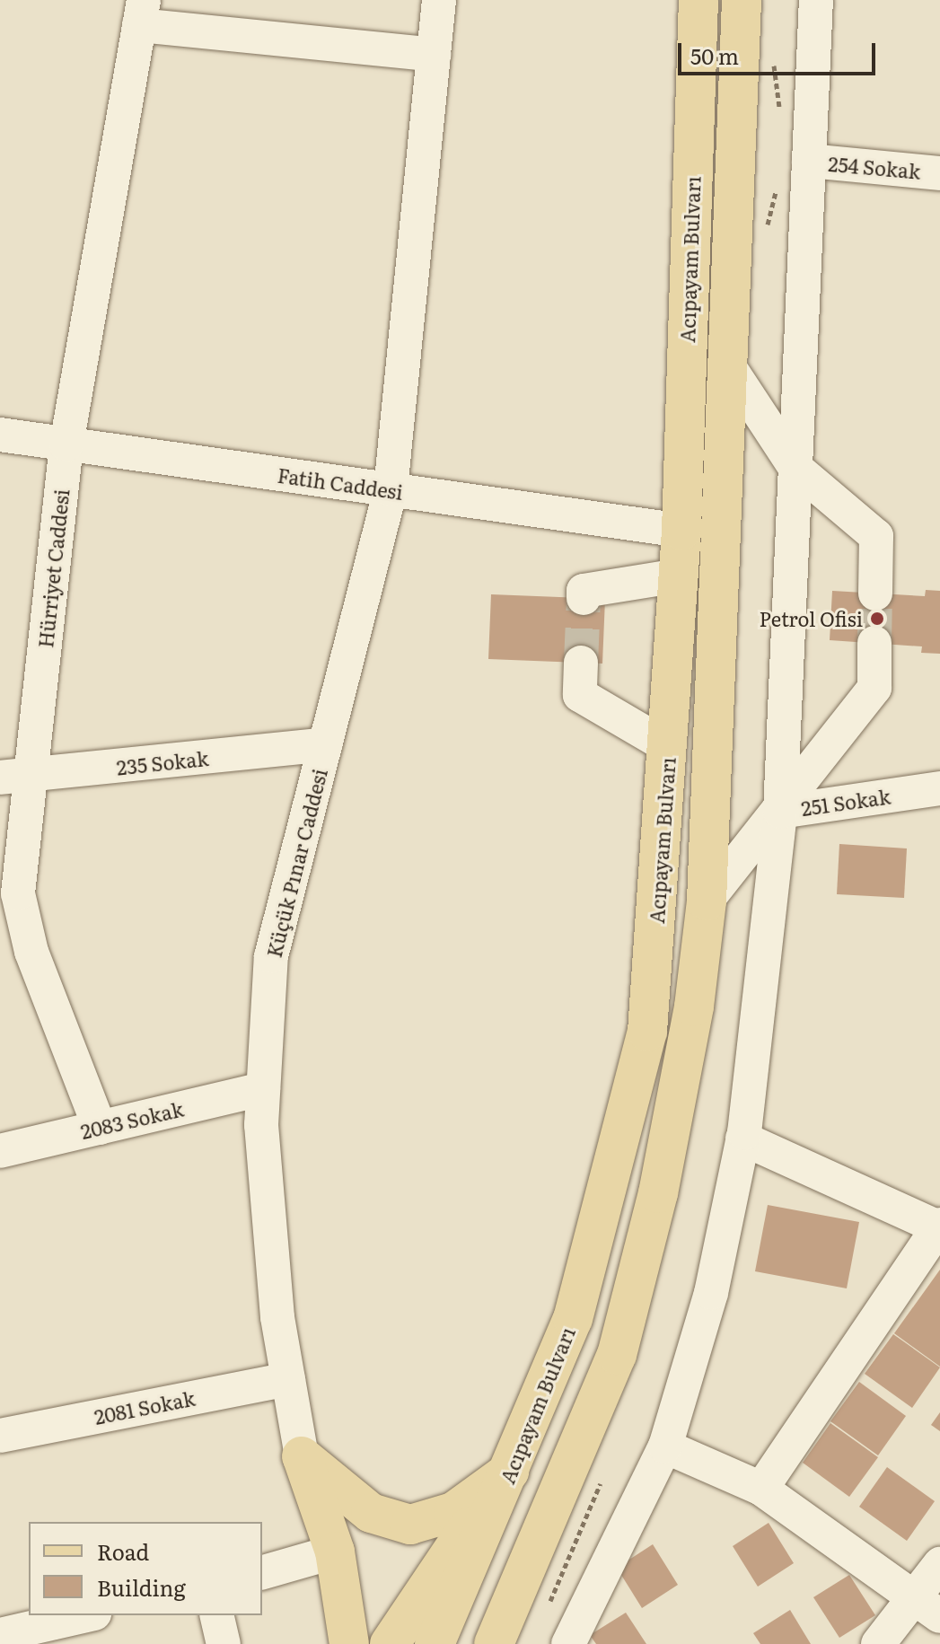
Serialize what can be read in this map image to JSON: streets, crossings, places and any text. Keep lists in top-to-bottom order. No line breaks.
{"streets":{"main road":["Acıpayam Bulvarı"],"street":["254 Sokak","Fatih Caddesi","Hürriyet Caddesi","235 Sokak","251 Sokak","Küçük Pınar Caddesi","2083 Sokak","2081 Sokak"]},"crossings":[["Acıpayam Bulvarı","Fatih Caddesi"],["Acıpayam Bulvarı","251 Sokak"],["Fatih Caddesi","Hürriyet Caddesi"],["Fatih Caddesi","Küçük Pınar Caddesi"],["Hürriyet Caddesi","235 Sokak"],["Hürriyet Caddesi","2083 Sokak"],["235 Sokak","Küçük Pınar Caddesi"],["Küçük Pınar Caddesi","2083 Sokak"],["Küçük Pınar Caddesi","2081 Sokak"]],"places":["Petrol Ofisi"],"legend":["Road","Building"],"scale_bar":"50 m"}
